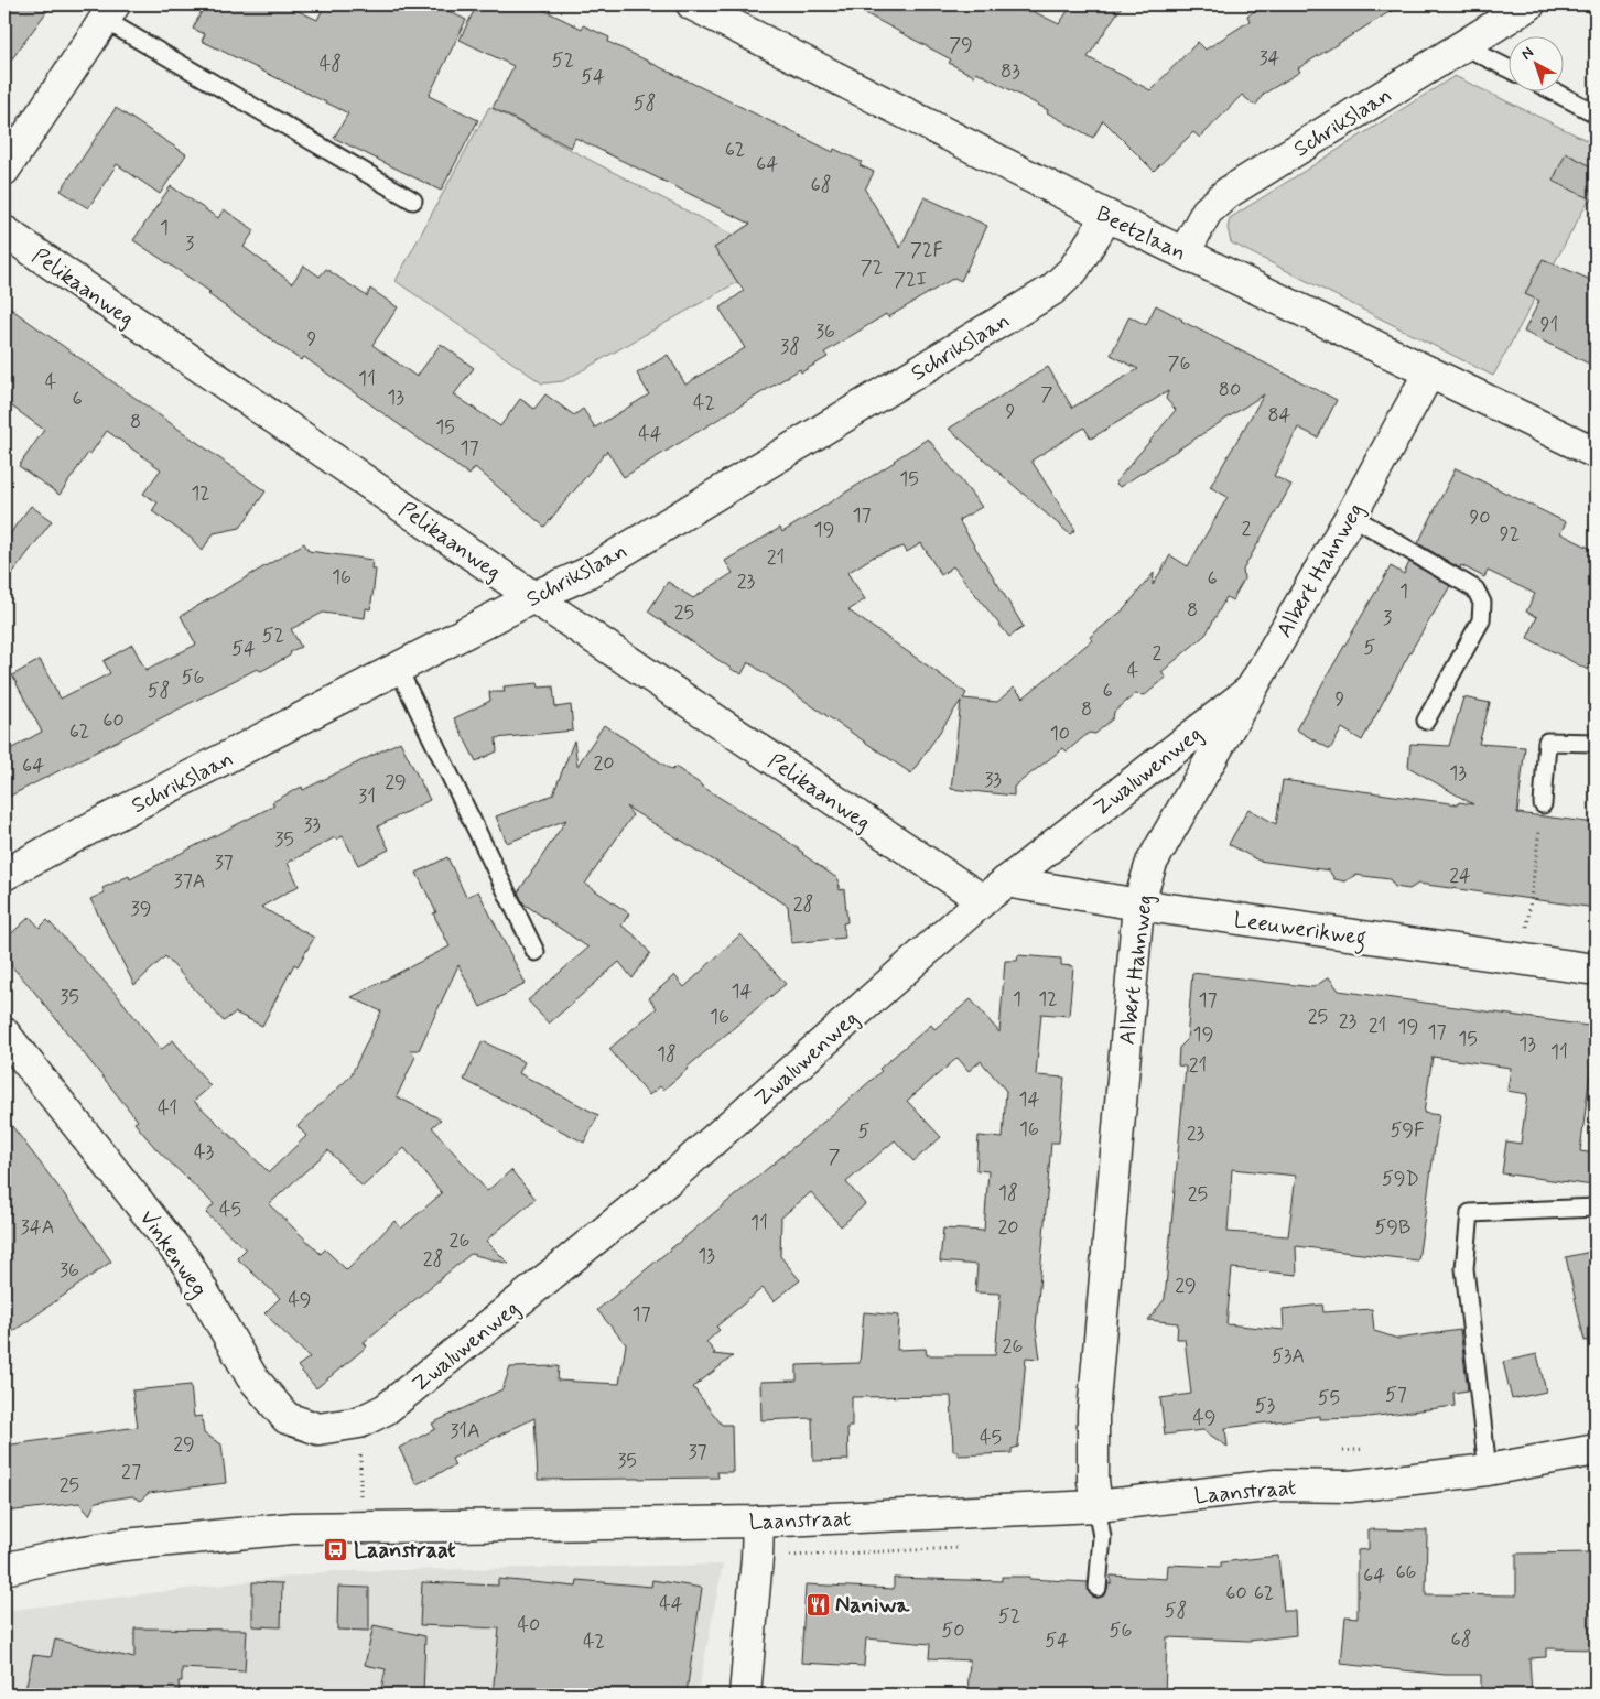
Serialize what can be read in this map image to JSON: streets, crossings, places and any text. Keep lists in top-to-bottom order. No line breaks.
{"streets":{"street":["Schrikslaan","Beetzlaan","Pelikaanweg","Albert Hahnweg","Zwaluwenweg","Leeuwerikweg","Vinkenweg","Laanstraat"]},"crossings":[["Schrikslaan","Beetzlaan"],["Schrikslaan","Pelikaanweg"],["Beetzlaan","Albert Hahnweg"],["Pelikaanweg","Zwaluwenweg"],["Albert Hahnweg","Zwaluwenweg"],["Albert Hahnweg","Leeuwerikweg"],["Albert Hahnweg","Laanstraat"],["Zwaluwenweg","Leeuwerikweg"],["Zwaluwenweg","Vinkenweg"]],"places":{"bus stop":["Laanstraat"],"restaurant":["Naniwa"]},"house_numbers":["79","34","52","48","83","54","58","62","64","68","1","3","72F","72","72I","91","36","9","38","76","11","4","80","7","13","6","42","9","84","8","15","44","17","15","12","17","90","2","19","92","21","16","6","23","1","8","25","3","52","5","54","2","4","56","58","6","9","8","60","62","10","20","64","13","33","29","31","33","35","37","24","37A","28","39","14","35","1","12","17","16","25","23","21","19","17","19","15","13","11","18","21","14","41","16","59F","5","23","43","7","59D","18","25","45","11","34A","20","59B","26","13","28","36","29","49","17","26","53A","57","55","53","49","31A","45","29","37","35","27","25","66","64","60","62","44","58","52","40","50","56","68","54","42"],"north":"top left"}
